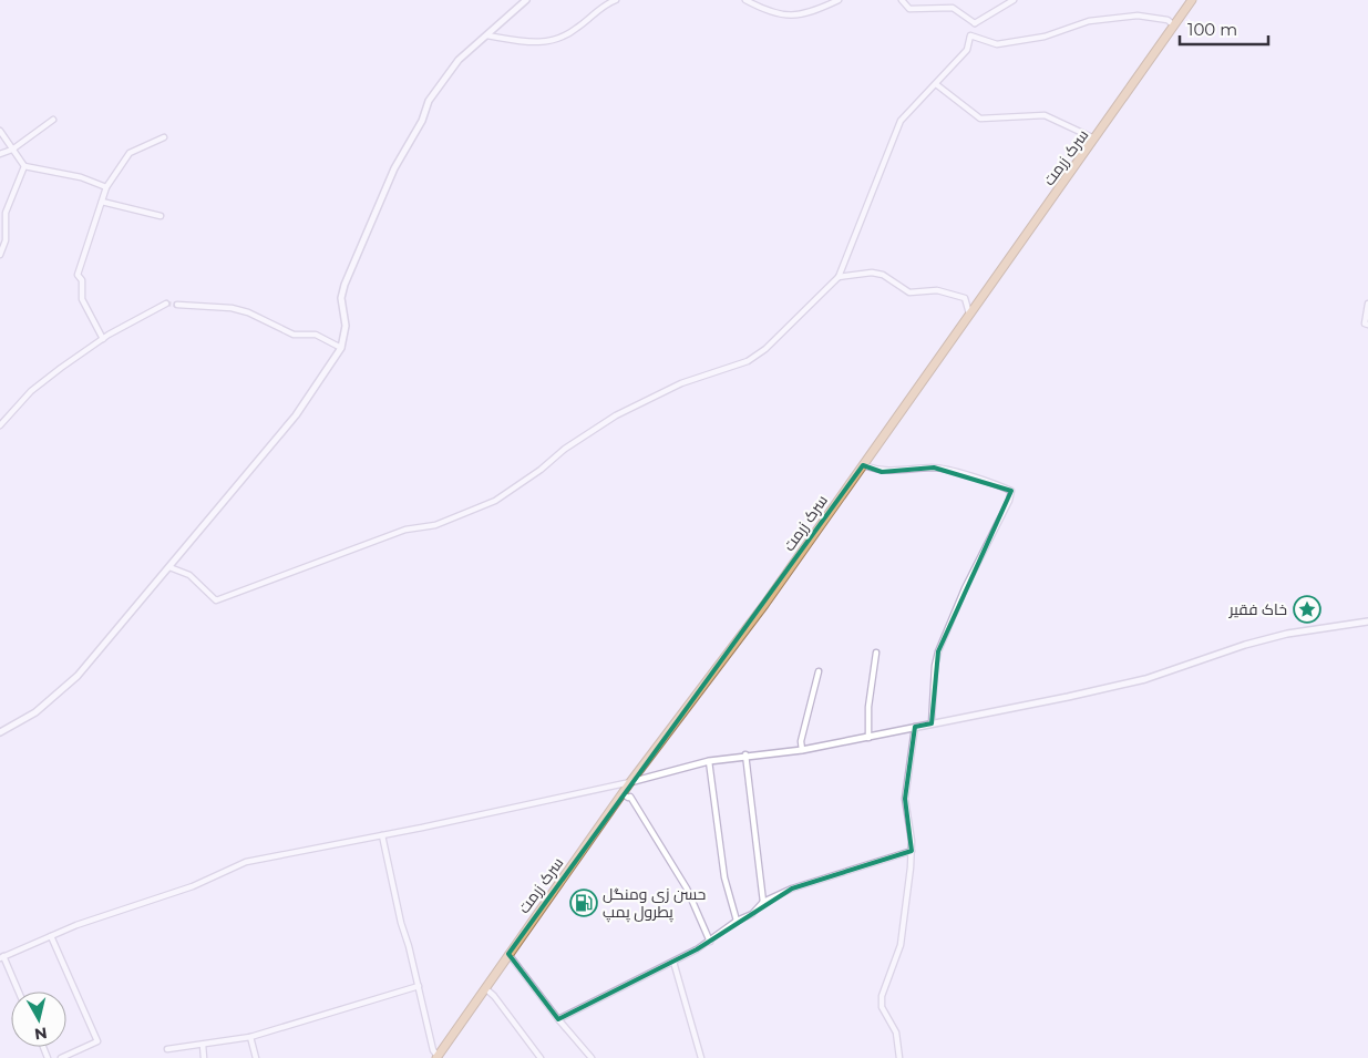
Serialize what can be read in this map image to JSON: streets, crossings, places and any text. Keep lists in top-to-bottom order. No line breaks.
{"streets":{"highway":["سرک زرمت"]},"places":{"place":["خاک فقیر"],"fuel station":["حسن زی ومنگل پطرول پمپ"]},"scale_bar":"100 m","north":"bottom"}
